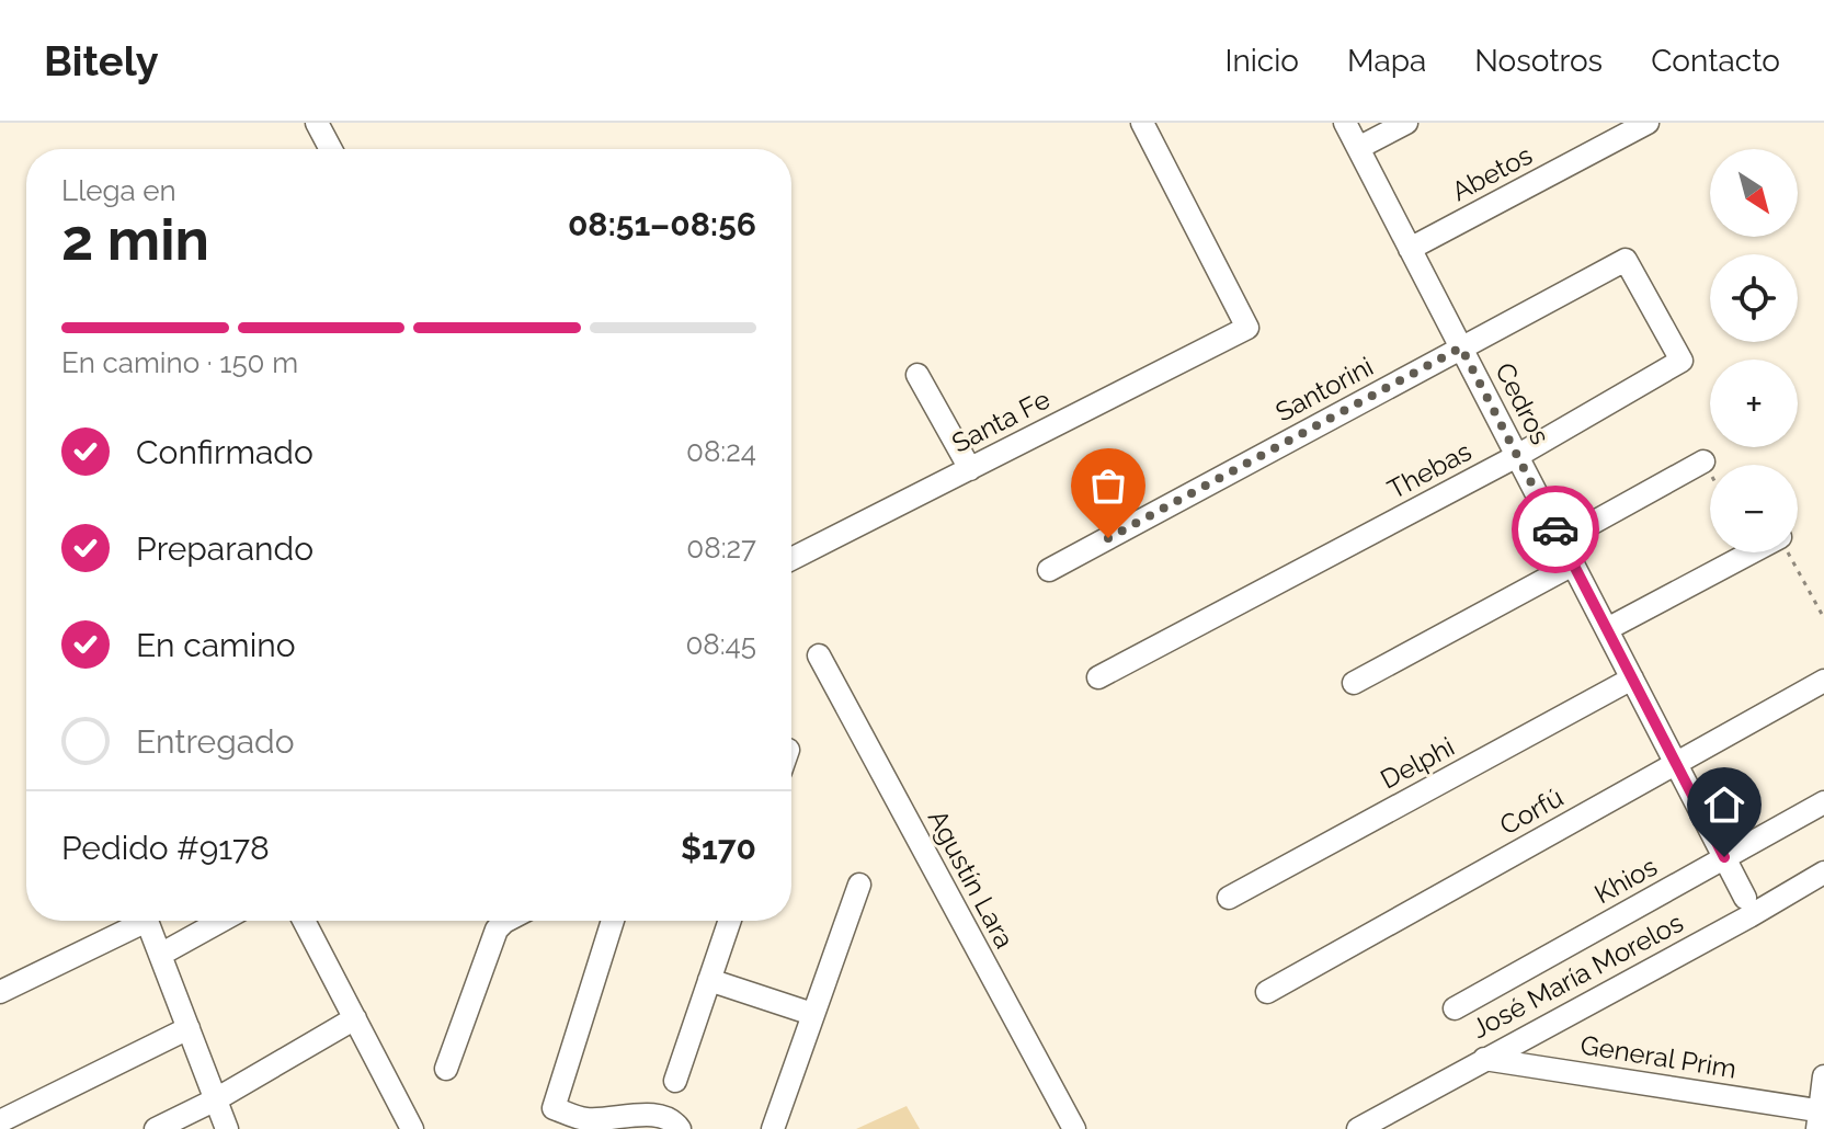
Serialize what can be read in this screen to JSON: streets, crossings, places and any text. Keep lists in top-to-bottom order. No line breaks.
{"streets":{"street":["Abetos","Santorini","Cedros","Santa Fe","Thebas","Delphi","Corfú","Agustín Lara","Khios","José María Morelos","General Prim"]},"crossings":[["Abetos","Cedros"],["Santorini","Cedros"],["Santorini","Thebas"],["Cedros","Thebas"],["Cedros","Delphi"],["Cedros","Corfú"],["Cedros","Khios"],["José María Morelos","General Prim"]],"north":"bottom right","page":{"header":"Bitely","nav":["Inicio","Mapa","Nosotros","Contacto"],"map_buttons":["+","−"],"heading":["2 min","Llega en","08:51–08:56"],"panel":["Pedido #9178","$170"],"bar":"En camino · 150 m","list":[["Confirmado","08:24"],["Preparando","08:27"],["En camino","08:45"],"Entregado"]}}
